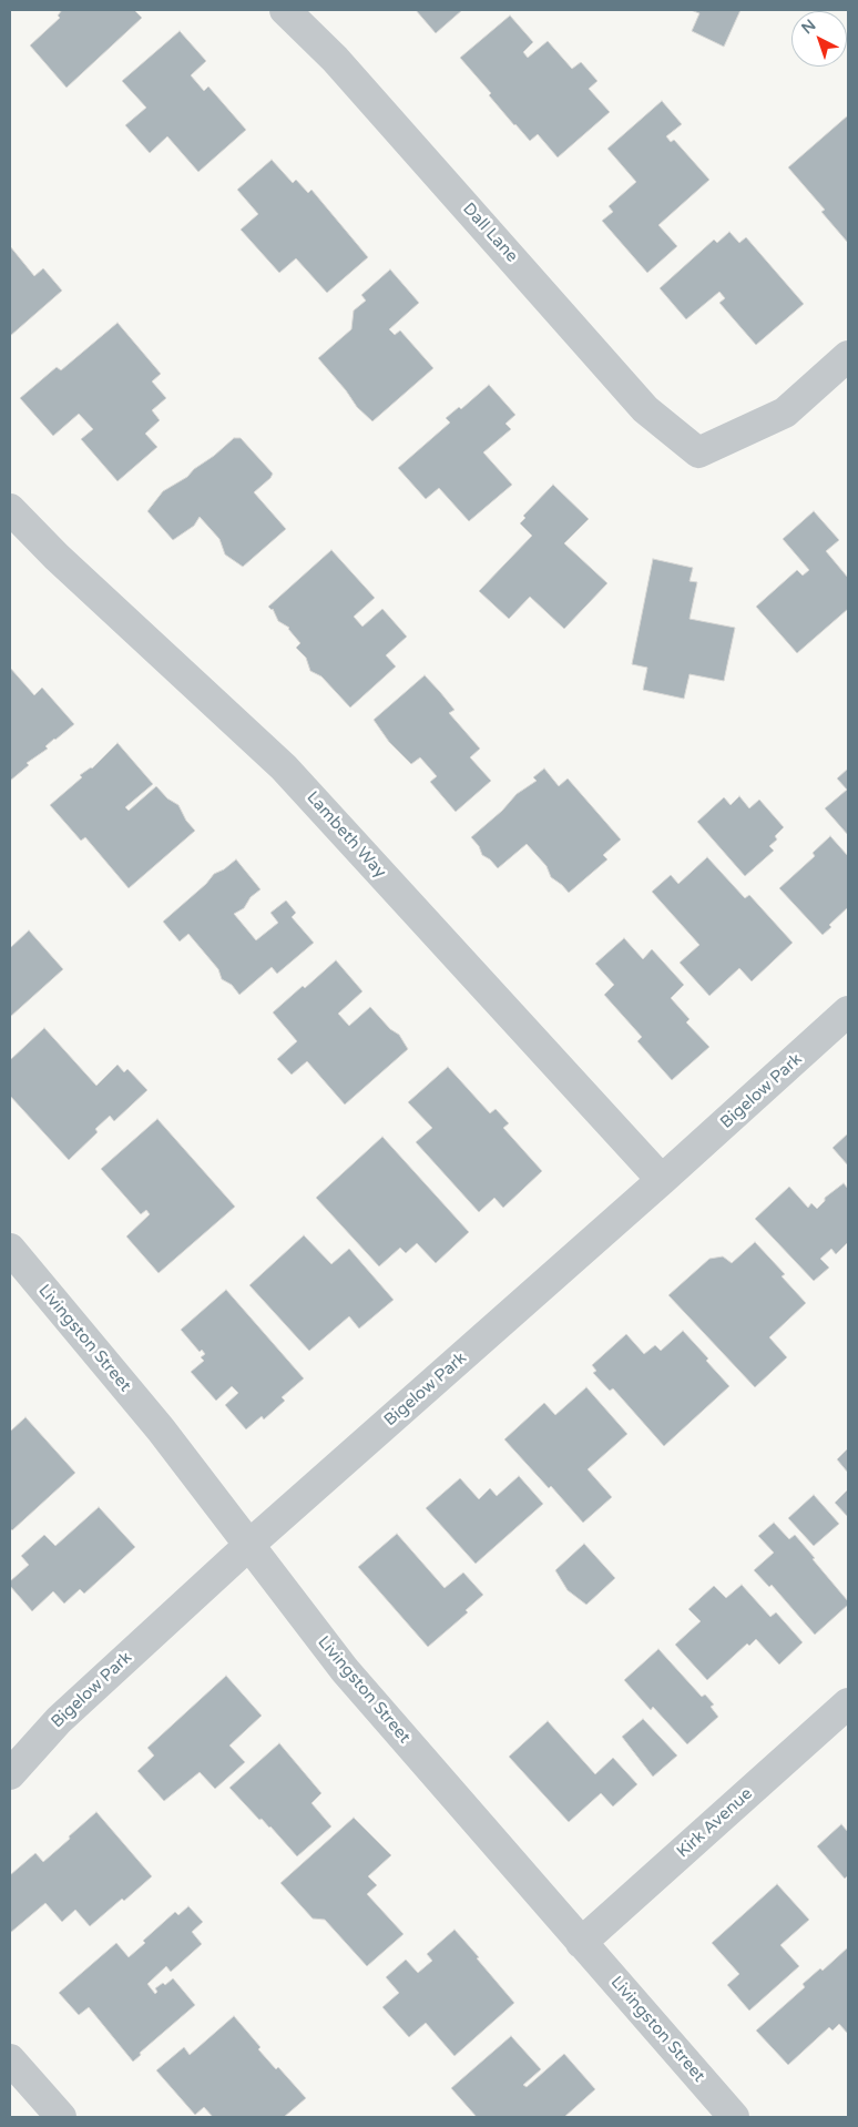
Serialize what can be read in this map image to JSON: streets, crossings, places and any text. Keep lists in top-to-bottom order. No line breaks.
{"streets":{"street":["Dall Lane","Lambeth Way","Bigelow Park","Livingston Street","Kirk Avenue"]},"crossings":[["Lambeth Way","Bigelow Park"],["Bigelow Park","Livingston Street"],["Livingston Street","Kirk Avenue"]],"north":"top left"}
